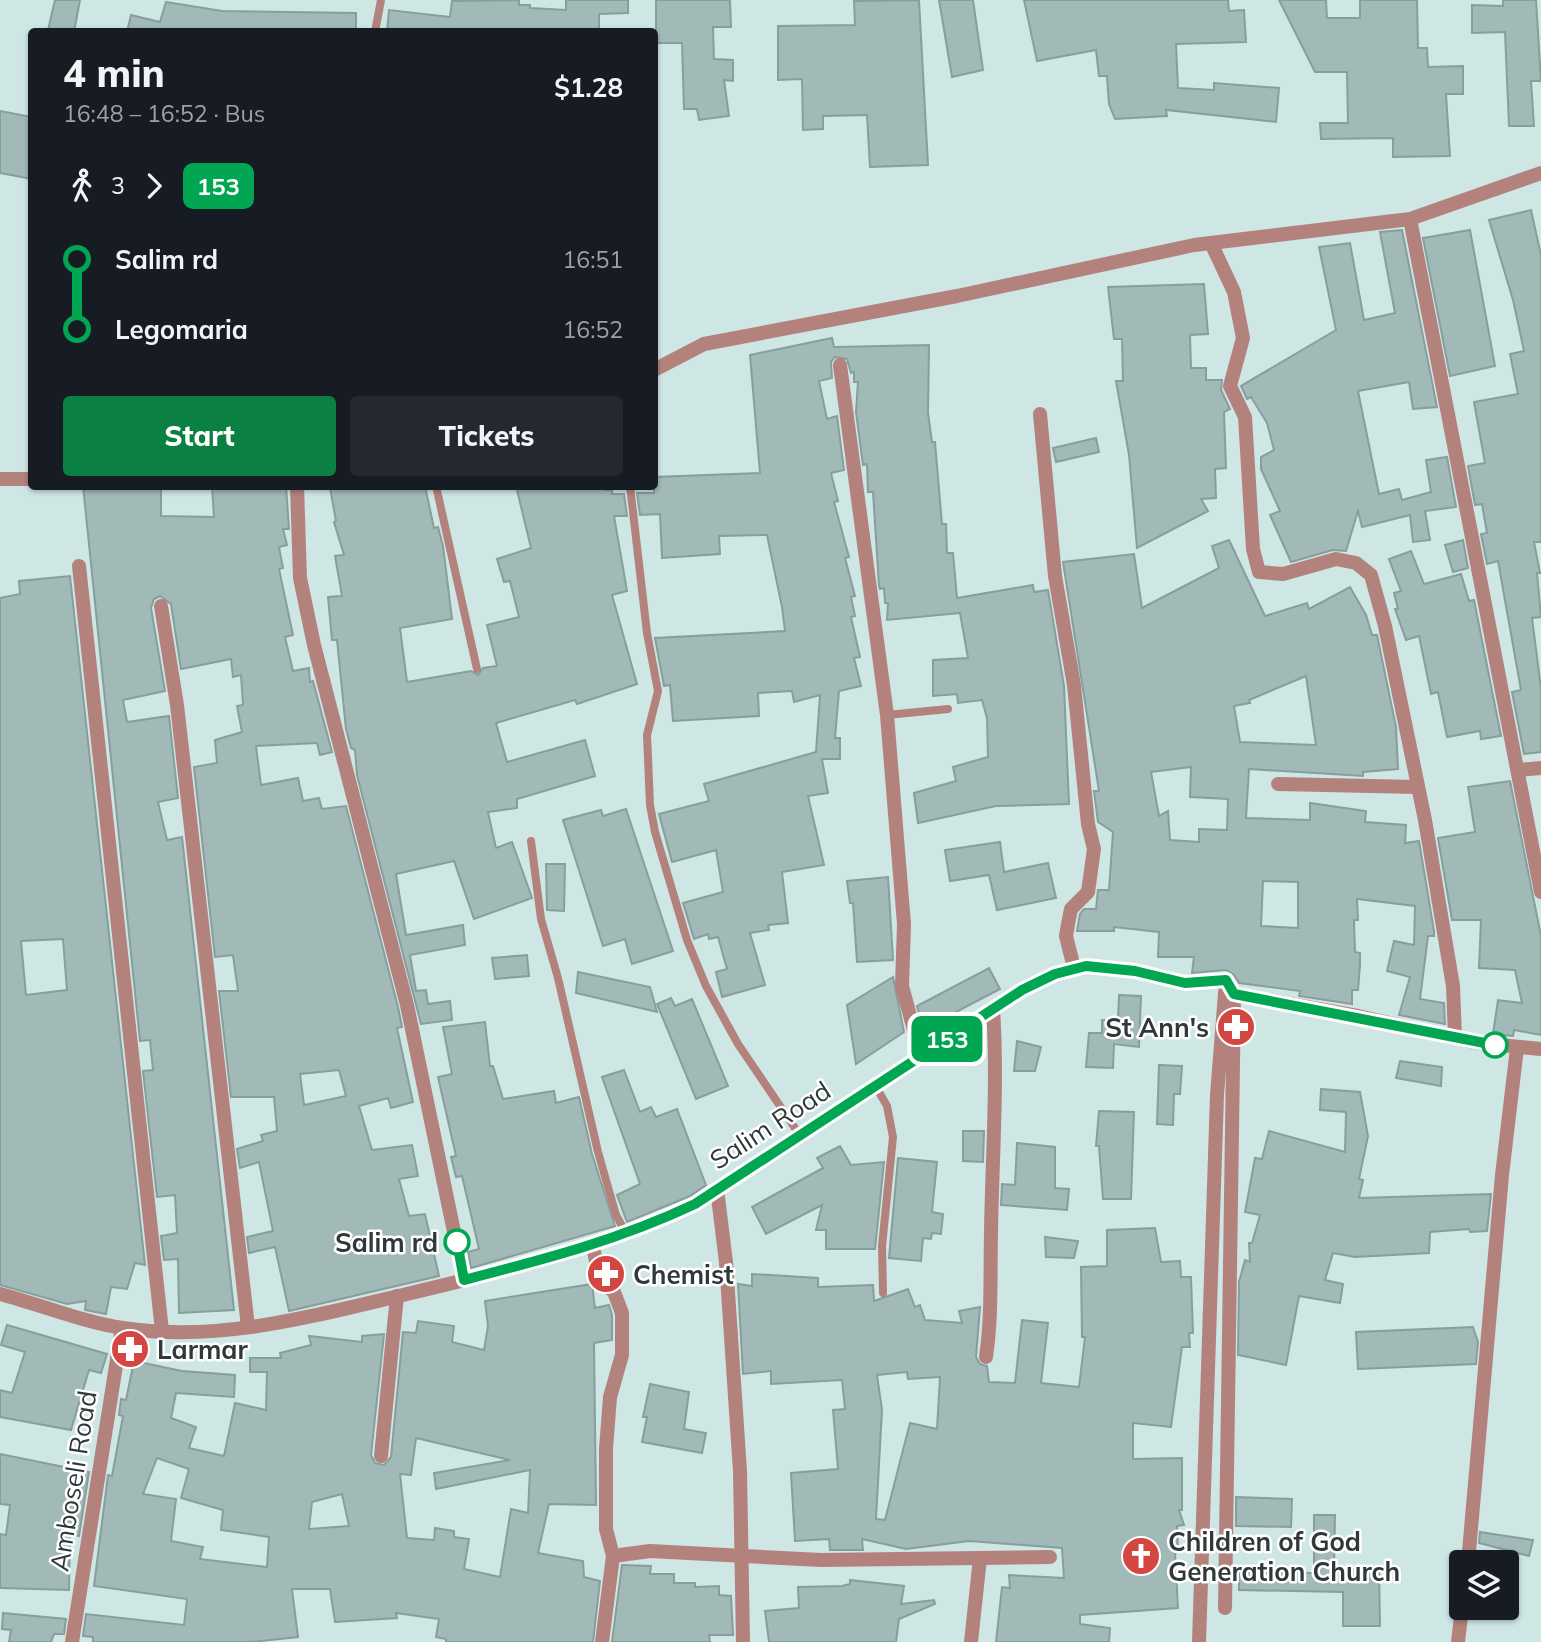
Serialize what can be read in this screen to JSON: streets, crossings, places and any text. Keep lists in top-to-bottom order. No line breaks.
{"streets":{"street":["Salim Road","Amboseli Road"]},"crossings":[["Salim Road","Amboseli Road"]],"places":{"pharmacy":["St Ann's","Chemist","Larmar"],"other":["Salim rd"],"church":["Children of God Generation Church"]},"lines":["bus line 153"],"page":{"on_map":"153","heading":["4 min","16:48 – 16:52 · Bus","$1.28"],"legs":["3","153"],"list":[{"name":"Salim rd","value":"16:51"},{"name":"Legomaria","value":"16:52"}],"buttons":["Start","Tickets"]}}
